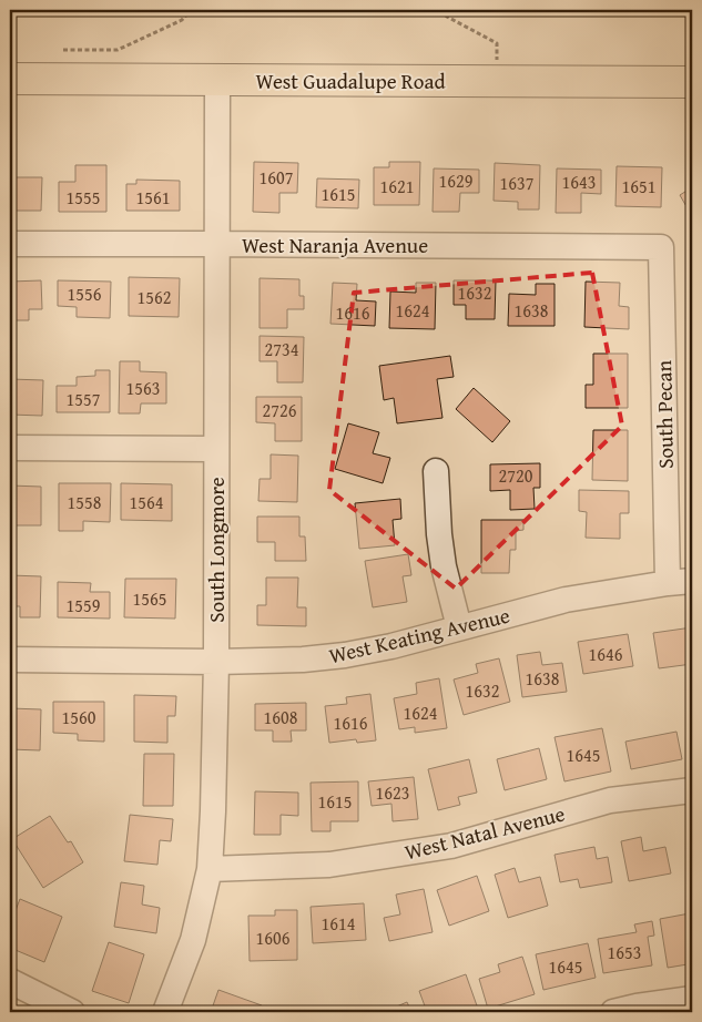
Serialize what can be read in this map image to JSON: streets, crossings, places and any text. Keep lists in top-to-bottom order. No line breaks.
{"streets":{"main road":["West Guadalupe Road"],"street":["West Naranja Avenue","South Pecan","South Longmore","West Keating Avenue","West Natal Avenue"]},"crossings":[["West Guadalupe Road","South Longmore"],["West Naranja Avenue","South Pecan"],["West Naranja Avenue","South Longmore"],["South Pecan","West Keating Avenue"],["South Longmore","West Keating Avenue"],["South Longmore","West Natal Avenue"]],"house_numbers":["1607","1629","1643","1637","1621","1651","1615","1555","1561","1632","1556","1562","1624","1638","1616","2734","1563","1557","2726","2720","1558","1564","1565","1559","1646","1638","1632","1624","1560","1608","1616","1645","1623","1615","1614","1606","1653","1645"]}
